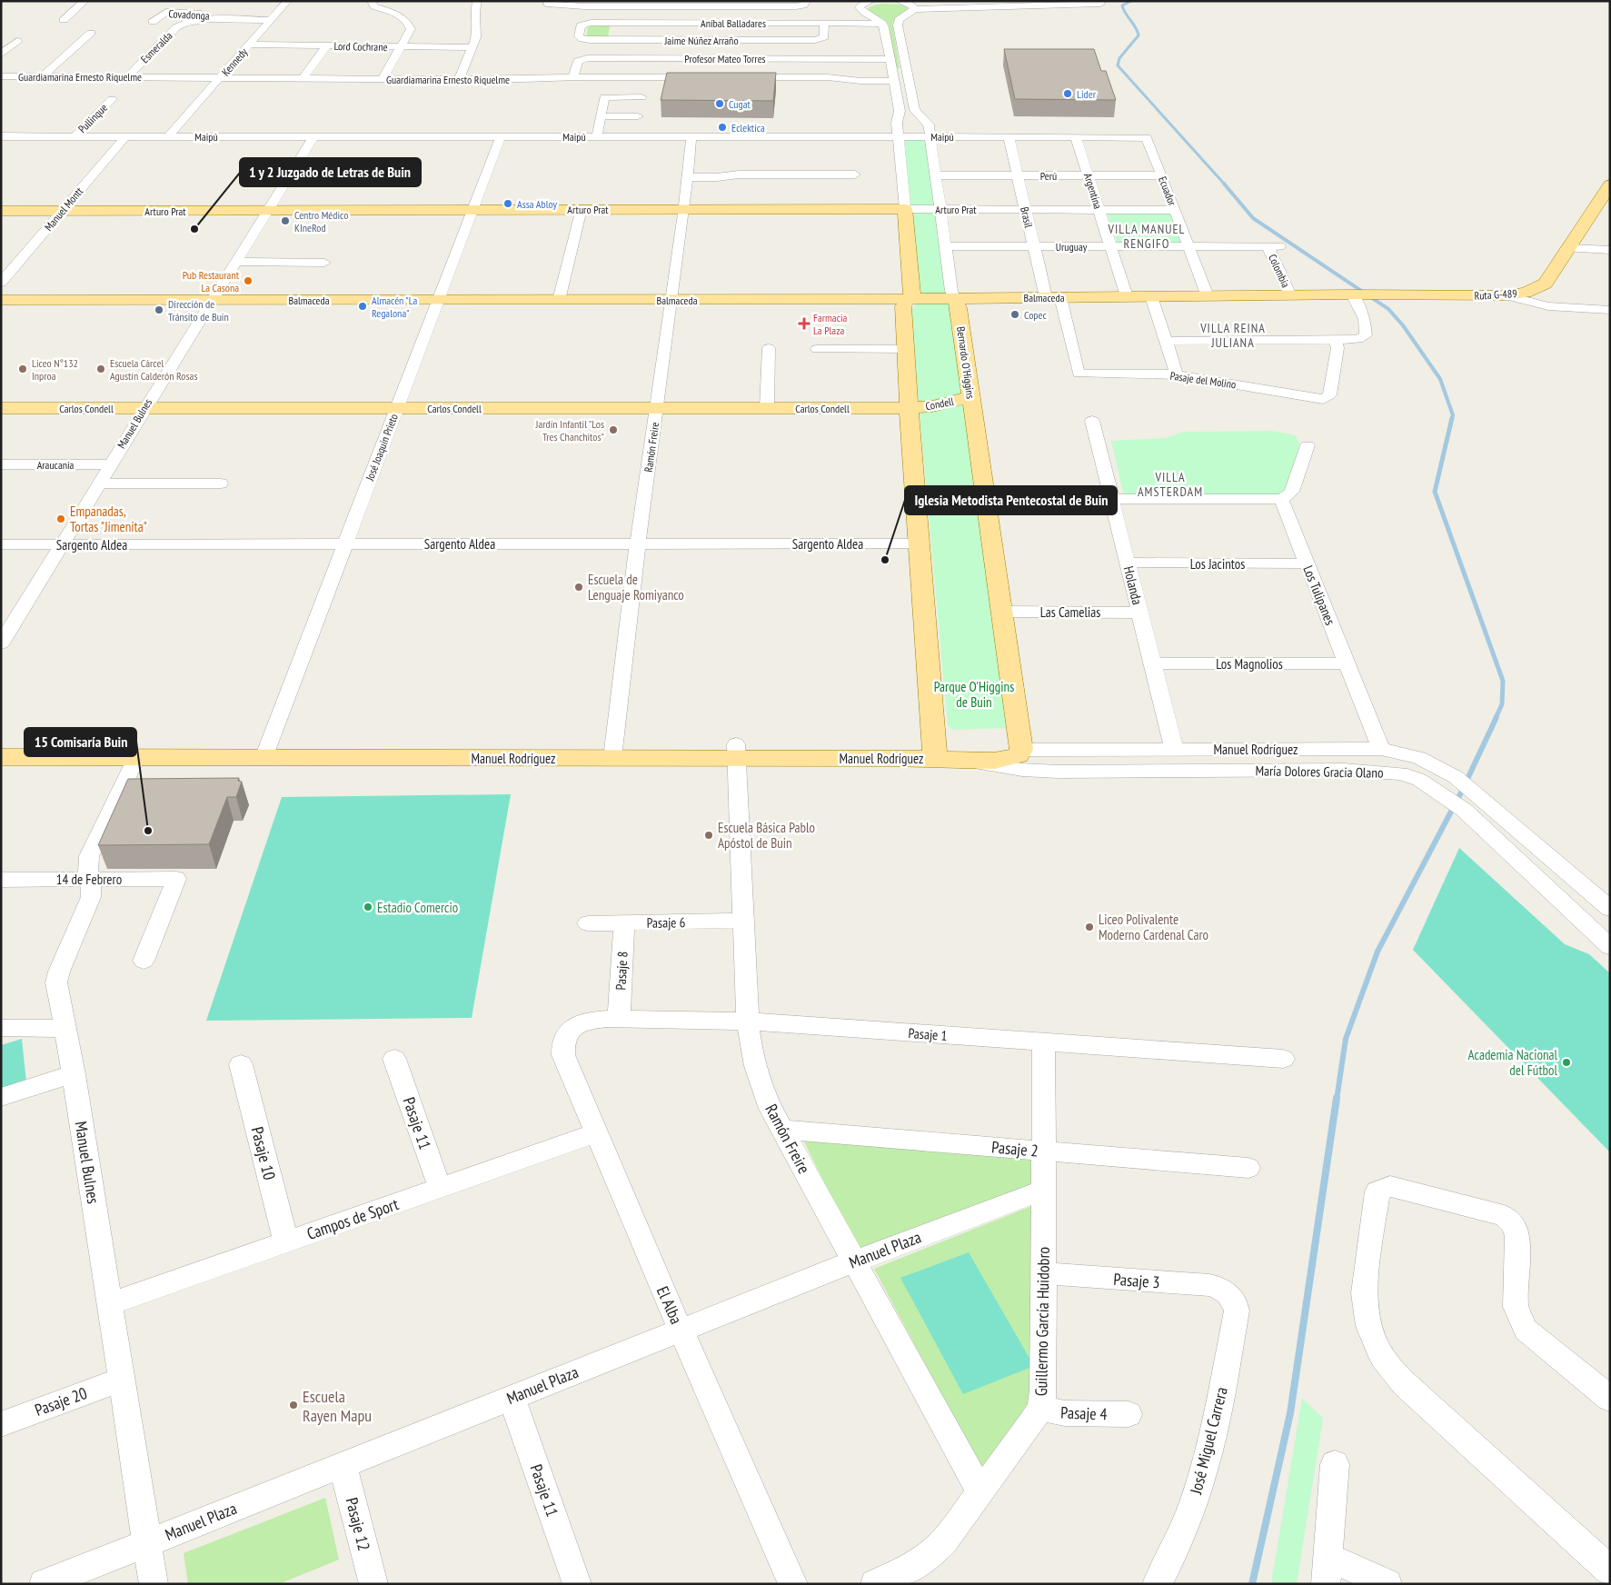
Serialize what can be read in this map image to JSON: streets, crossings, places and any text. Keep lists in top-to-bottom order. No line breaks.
{"streets":{"main road":["Arturo Prat","Ruta G-489","Balmaceda","Bernardo O'Higgins","Condell","Carlos Condell","Manuel Rodríguez"],"street":["Covadonga","Aníbal Balladares","Jaime Núñez Arraño","Lord Cochrane","Esmeralda","Profesor Mateo Torres","Kennedy","Guardiamarina Ernesto Riquelme","Pullinque","Maipú","Perú","Argentina","Ecuador","Manuel Montt","Brasil","Uruguay","Colombia","Pasaje del Molino","Manuel Bulnes","José Joaquín Prieto","Ramón Freire","Araucanía","Sargento Aldea","Los Jacintos","Holanda","Los Tulipanes","Las Camelias","Los Magnolios","María Dolores Gracia Olano","14 de Febrero","Pasaje 6","Pasaje 8","Pasaje 1","Pasaje 11","Pasaje 2","Pasaje 10","Campos de Sport","Manuel Plaza","Pasaje 3","El Alba","Guillermo García Huidobro","Pasaje 20","Pasaje 4","José Miguel Carrera","Pasaje 12"]},"crossings":[["Covadonga","Esmeralda"],["Covadonga","Kennedy"],["Aníbal Balladares","Jaime Núñez Arraño"],["Lord Cochrane","Kennedy"],["Esmeralda","Guardiamarina Ernesto Riquelme"],["Profesor Mateo Torres","Guardiamarina Ernesto Riquelme"],["Kennedy","Guardiamarina Ernesto Riquelme"],["Kennedy","Maipú"],["Pullinque","Maipú"],["Maipú","Argentina"],["Maipú","Ecuador"],["Maipú","Manuel Montt"],["Maipú","Brasil"],["Maipú","Bernardo O'Higgins"],["Maipú","Manuel Bulnes"],["Maipú","José Joaquín Prieto"],["Maipú","Ramón Freire"],["Perú","Argentina"],["Perú","Ecuador"],["Perú","Brasil"],["Perú","Bernardo O'Higgins"],["Argentina","Arturo Prat"],["Argentina","Uruguay"],["Argentina","Balmaceda"],["Ecuador","Arturo Prat"],["Ecuador","Uruguay"],["Ecuador","Balmaceda"],["Manuel Montt","Arturo Prat"],["Arturo Prat","Brasil"],["Arturo Prat","Bernardo O'Higgins"],["Arturo Prat","Manuel Bulnes"],["Arturo Prat","José Joaquín Prieto"],["Arturo Prat","Ramón Freire"],["Brasil","Uruguay"],["Brasil","Balmaceda"],["Brasil","Pasaje del Molino"],["Uruguay","Colombia"],["Uruguay","Bernardo O'Higgins"],["Colombia","Balmaceda"],["Ruta G-489","Balmaceda"],["Balmaceda","Bernardo O'Higgins"],["Balmaceda","Pasaje del Molino"],["Balmaceda","Manuel Bulnes"],["Balmaceda","José Joaquín Prieto"],["Balmaceda","Ramón Freire"],["Bernardo O'Higgins","Condell"],["Bernardo O'Higgins","Las Camelias"],["Bernardo O'Higgins","Manuel Rodríguez"],["Condell","Carlos Condell"],["Carlos Condell","Manuel Bulnes"],["Carlos Condell","José Joaquín Prieto"],["Carlos Condell","Ramón Freire"],["Manuel Bulnes","Araucanía"],["Manuel Bulnes","Sargento Aldea"],["Manuel Bulnes","Manuel Rodríguez"],["Manuel Bulnes","14 de Febrero"],["Manuel Bulnes","Campos de Sport"],["Manuel Bulnes","Manuel Plaza"],["Manuel Bulnes","Pasaje 20"],["José Joaquín Prieto","Sargento Aldea"],["José Joaquín Prieto","Manuel Rodríguez"],["Ramón Freire","Sargento Aldea"],["Ramón Freire","Manuel Rodríguez"],["Ramón Freire","Pasaje 6"],["Ramón Freire","Pasaje 1"],["Ramón Freire","Pasaje 2"],["Ramón Freire","Manuel Plaza"],["Ramón Freire","Guillermo García Huidobro"],["Los Jacintos","Holanda"],["Los Jacintos","Los Tulipanes"],["Holanda","Las Camelias"],["Holanda","Los Magnolios"],["Holanda","Manuel Rodríguez"],["Los Tulipanes","Los Magnolios"],["Los Tulipanes","Manuel Rodríguez"],["Los Tulipanes","María Dolores Gracia Olano"],["Manuel Rodríguez","María Dolores Gracia Olano"],["Pasaje 6","Pasaje 8"],["Pasaje 8","Pasaje 1"],["Pasaje 1","El Alba"],["Pasaje 1","Guillermo García Huidobro"],["Pasaje 11","Campos de Sport"],["Pasaje 11","Manuel Plaza"],["Pasaje 2","Guillermo García Huidobro"],["Pasaje 10","Campos de Sport"],["Campos de Sport","El Alba"],["Manuel Plaza","El Alba"],["Manuel Plaza","Guillermo García Huidobro"],["Manuel Plaza","Pasaje 12"],["Pasaje 3","Guillermo García Huidobro"],["Pasaje 3","José Miguel Carrera"],["Guillermo García Huidobro","Pasaje 4"]],"districts":["VILLA MANUEL RENGIFO","VILLA REINA JULIANA","VILLA AMSTERDAM"],"parks":["Parque O'Higgins de Buin"],"places":{"other":["Lider","Cugat","Eclektica","Assa Abloy","Centro Médico KIneRod","1 y 2 Juzgado de Letras de Buin","Pub Restaurant La Casona","Almacén \"La Regalona\"","Dirección de Tránsito de Buin","Copec","Liceo N°132 Inproa","Escuela Cárcel Agustín Calderón Rosas","Jardín Infantil \"Los Tres Chanchitos\"","Empanadas, Tortas \"Jimenita\"","Iglesia Metodista Pentecostal de Buin","Escuela de Lenguaje Romiyanco","15 Comisaría Buin","Escuela Básica Pablo Apóstol de Buin","Estadio Comercio","Liceo Polivalente Moderno Cardenal Caro","Academia Nacional del Fútbol","Escuela Rayen Mapu"],"health":["Farmacia La Plaza"]}}
